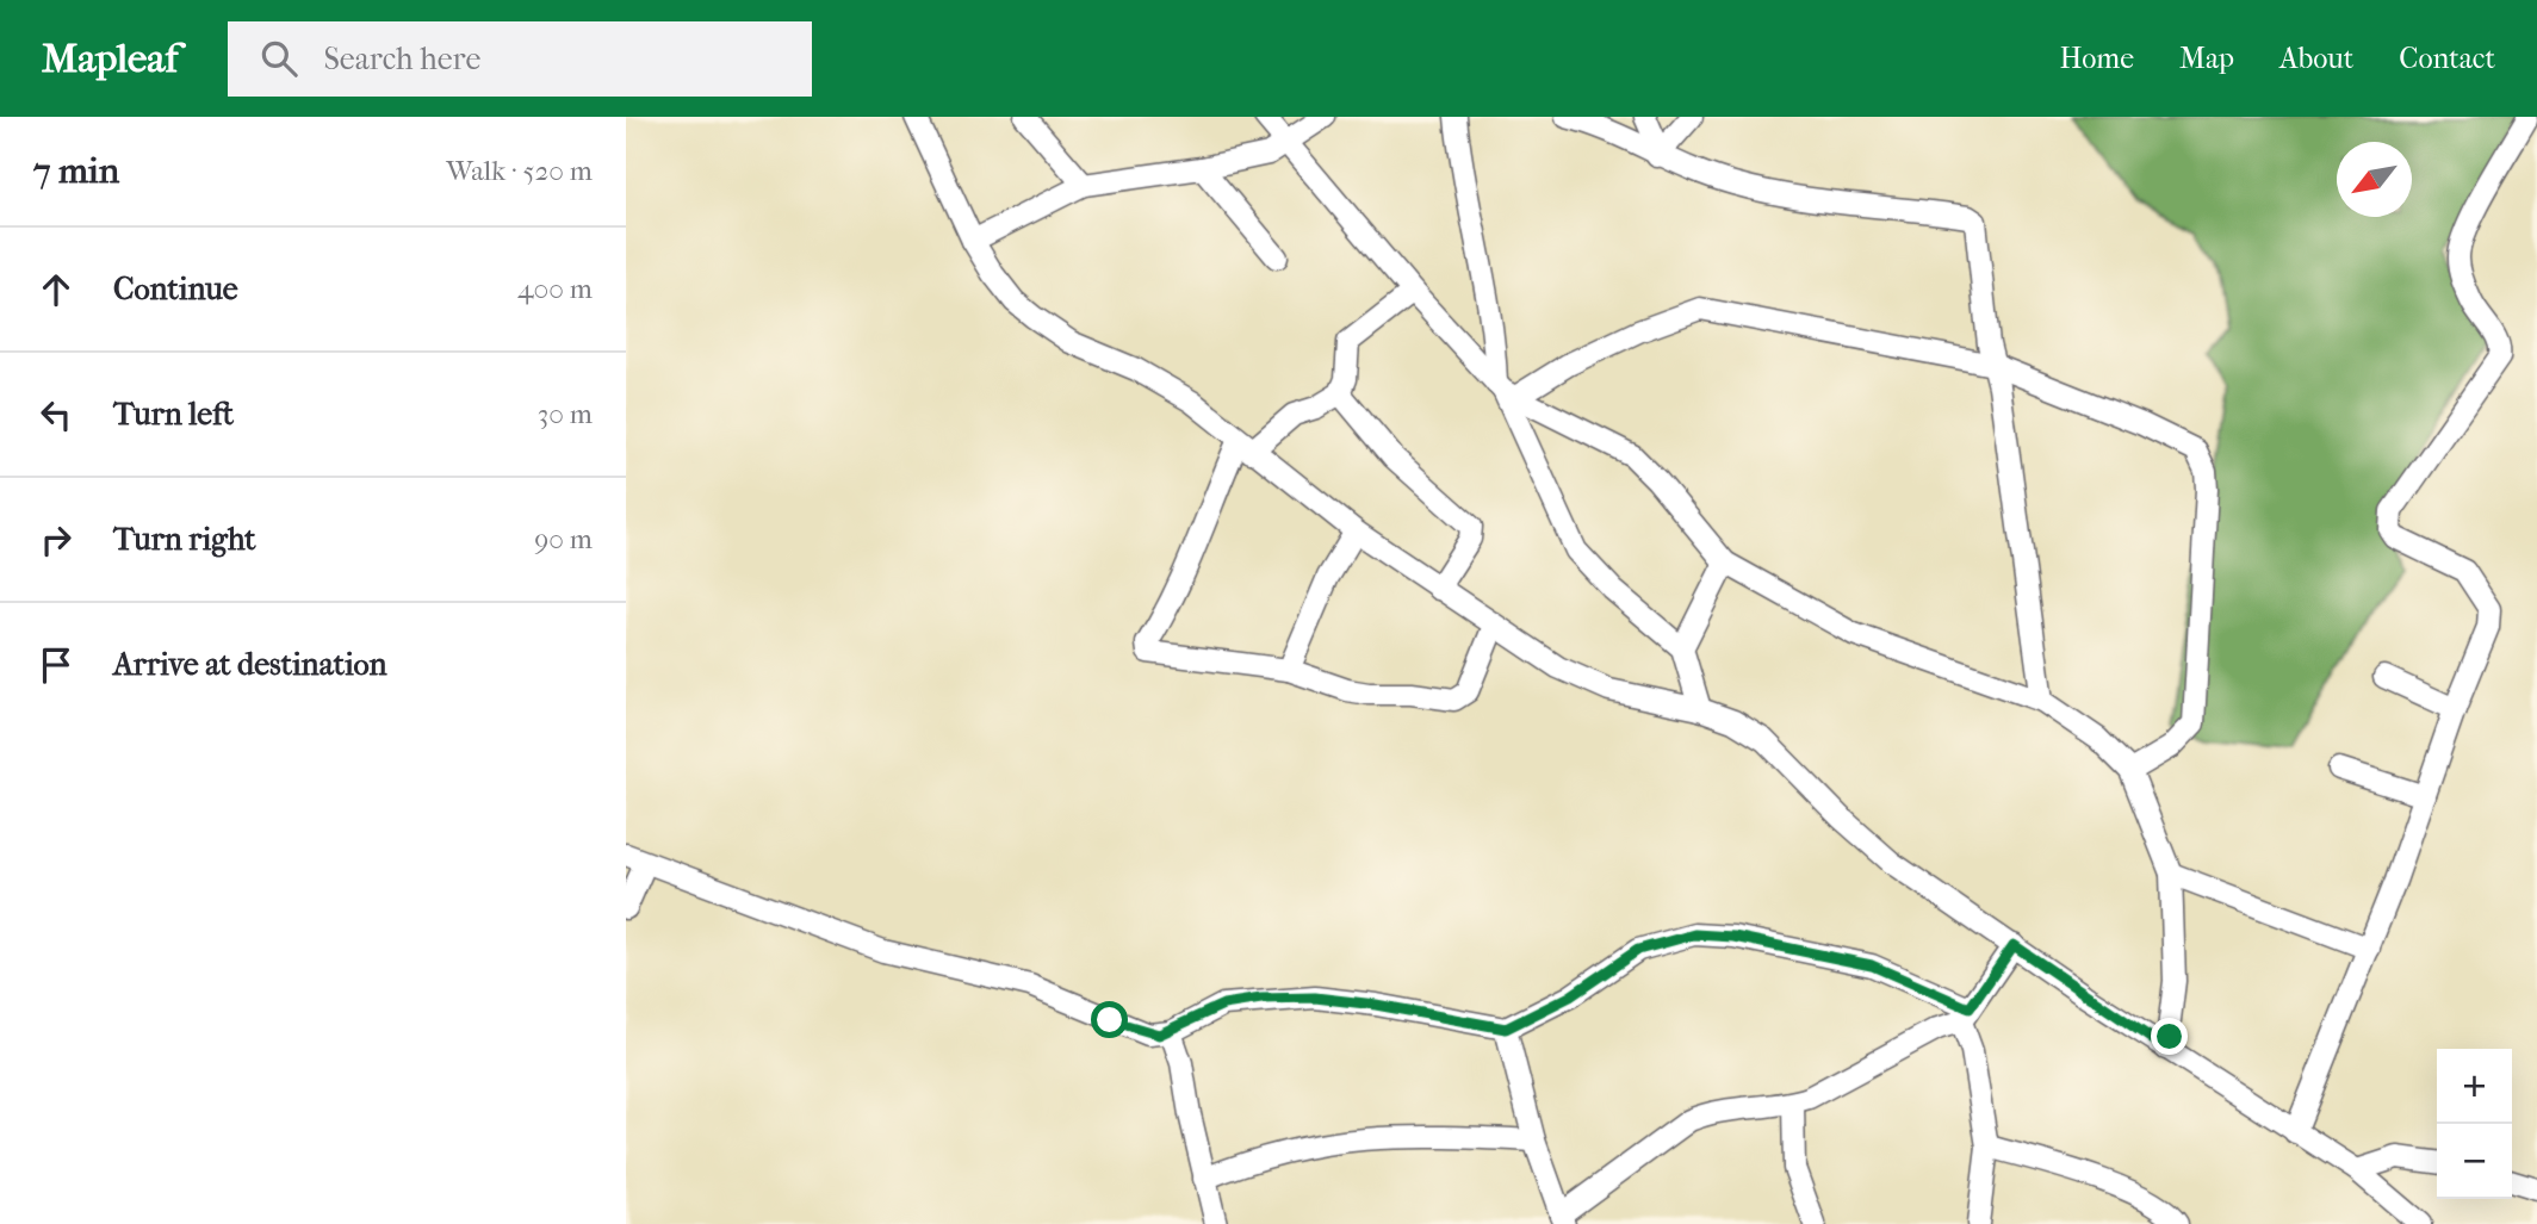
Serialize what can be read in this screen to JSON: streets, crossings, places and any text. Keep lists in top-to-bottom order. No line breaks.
{"north":"bottom left","page":{"header":"Mapleaf","search":"Search here","nav":["Home","Map","About","Contact"],"heading":["7 min","Walk · 520 m"],"list":[["Continue","400 m"],["Turn left","30 m"],["Turn right","90 m"],"Arrive at destination"],"map_buttons":["+","−"]}}
